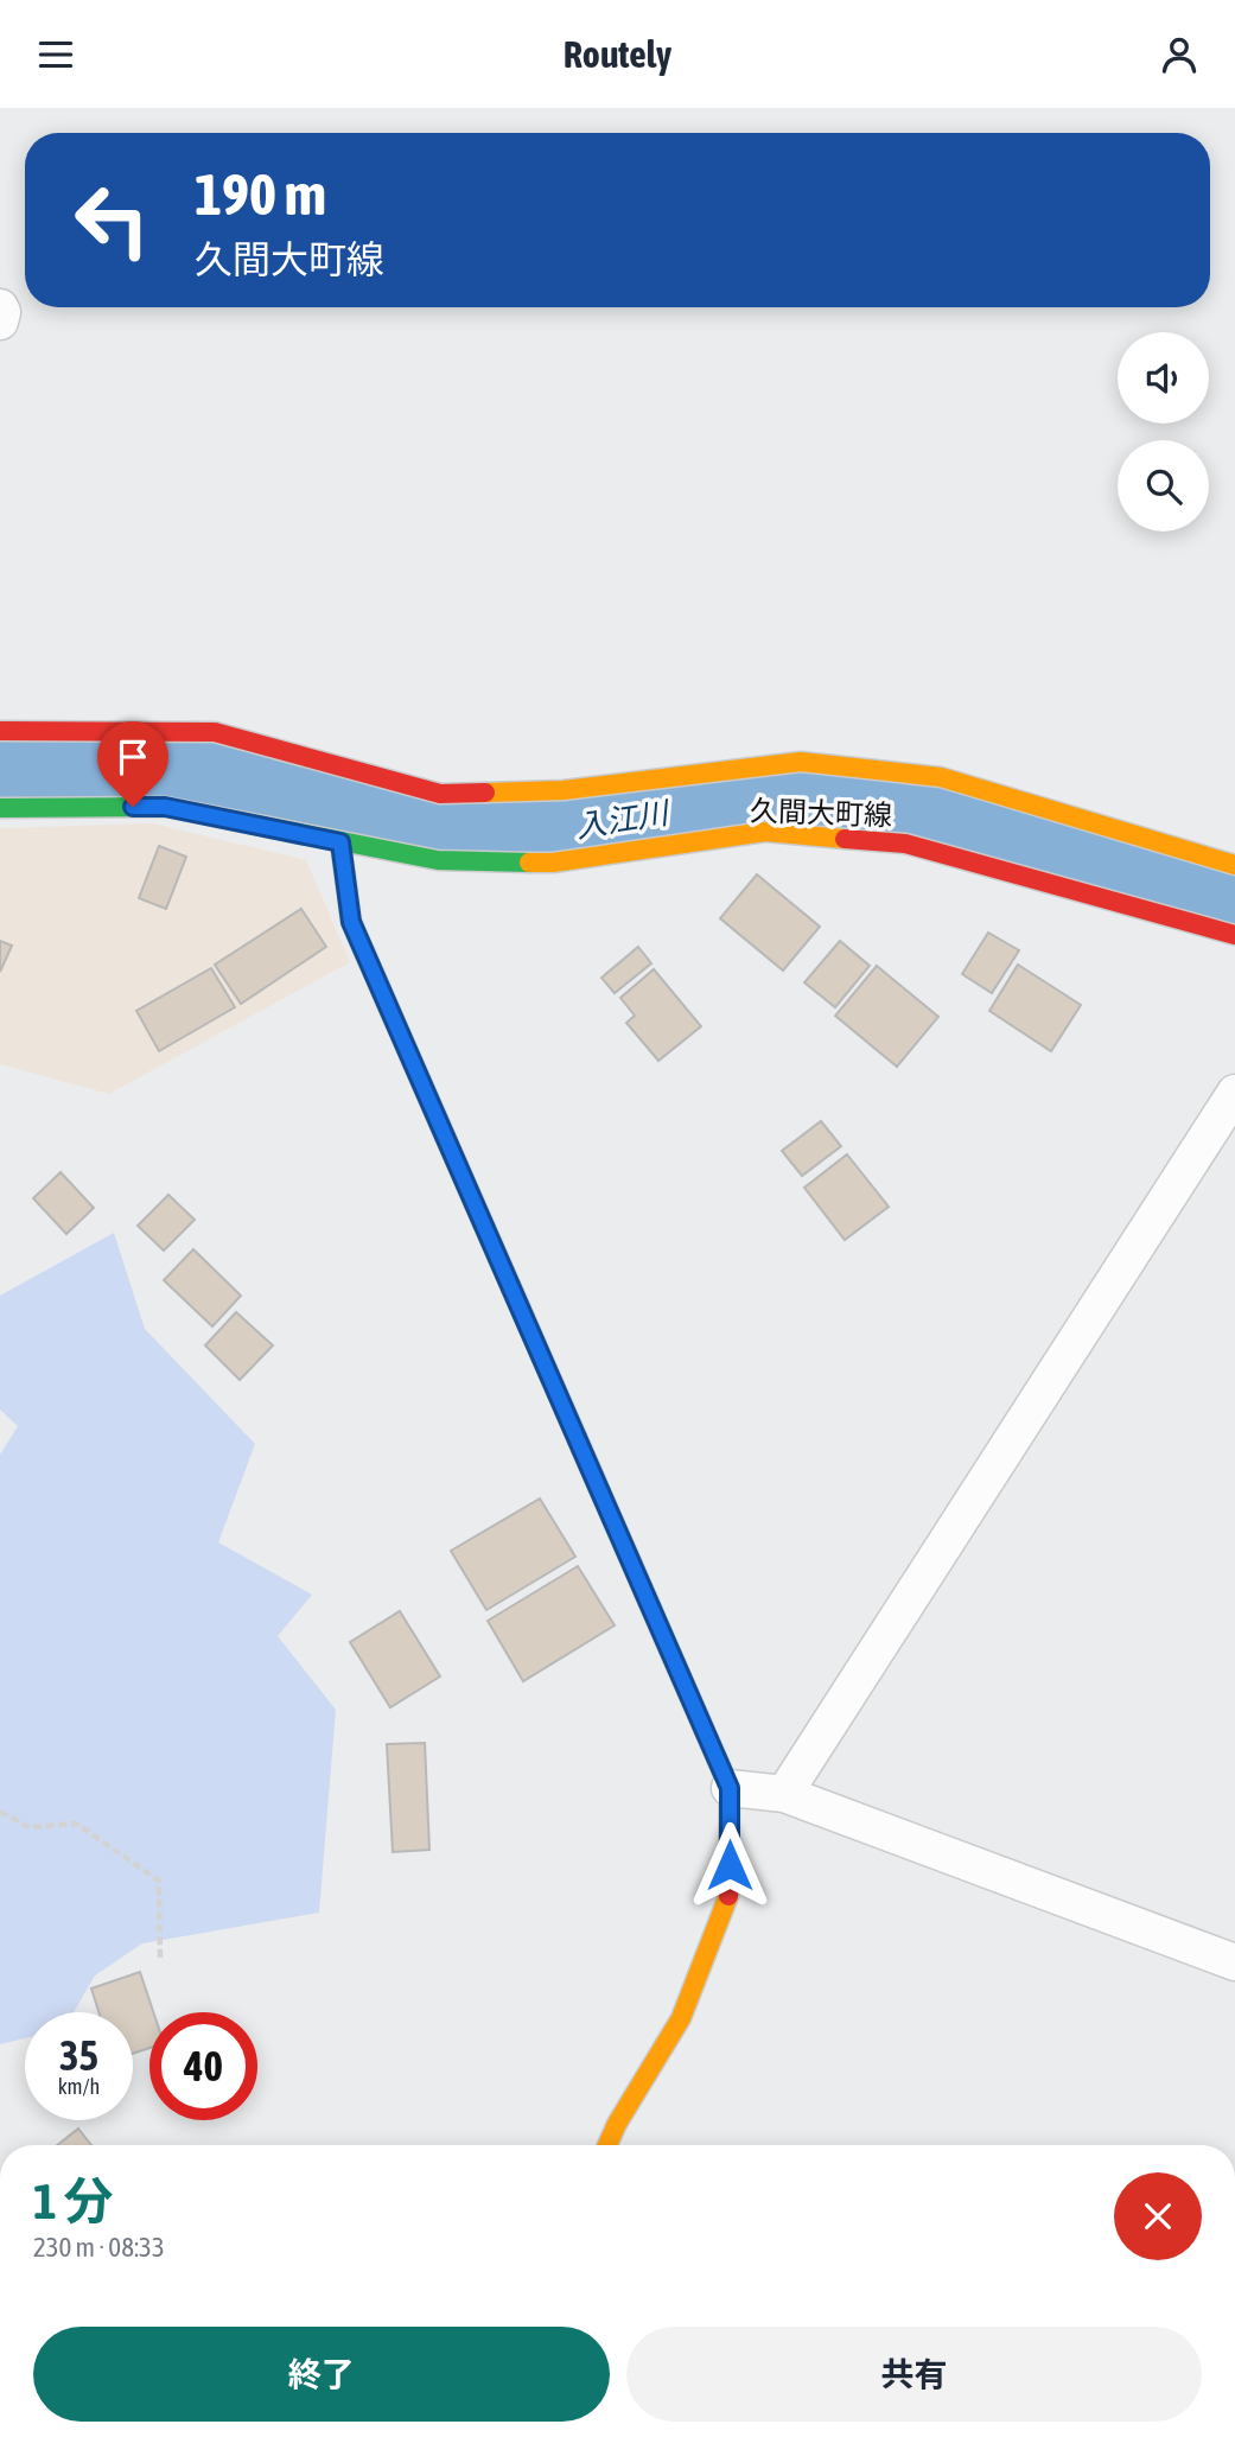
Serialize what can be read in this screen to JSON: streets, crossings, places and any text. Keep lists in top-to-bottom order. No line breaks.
{"streets":{"street":["久間大町線"]},"water":["入江川"],"page":{"header":"Routely","turn":["190 m","久間大町線"],"speed":"35 km/h","limit":"40","heading":["1 分","230 m · 08:33"],"buttons":["終了","共有"]}}
